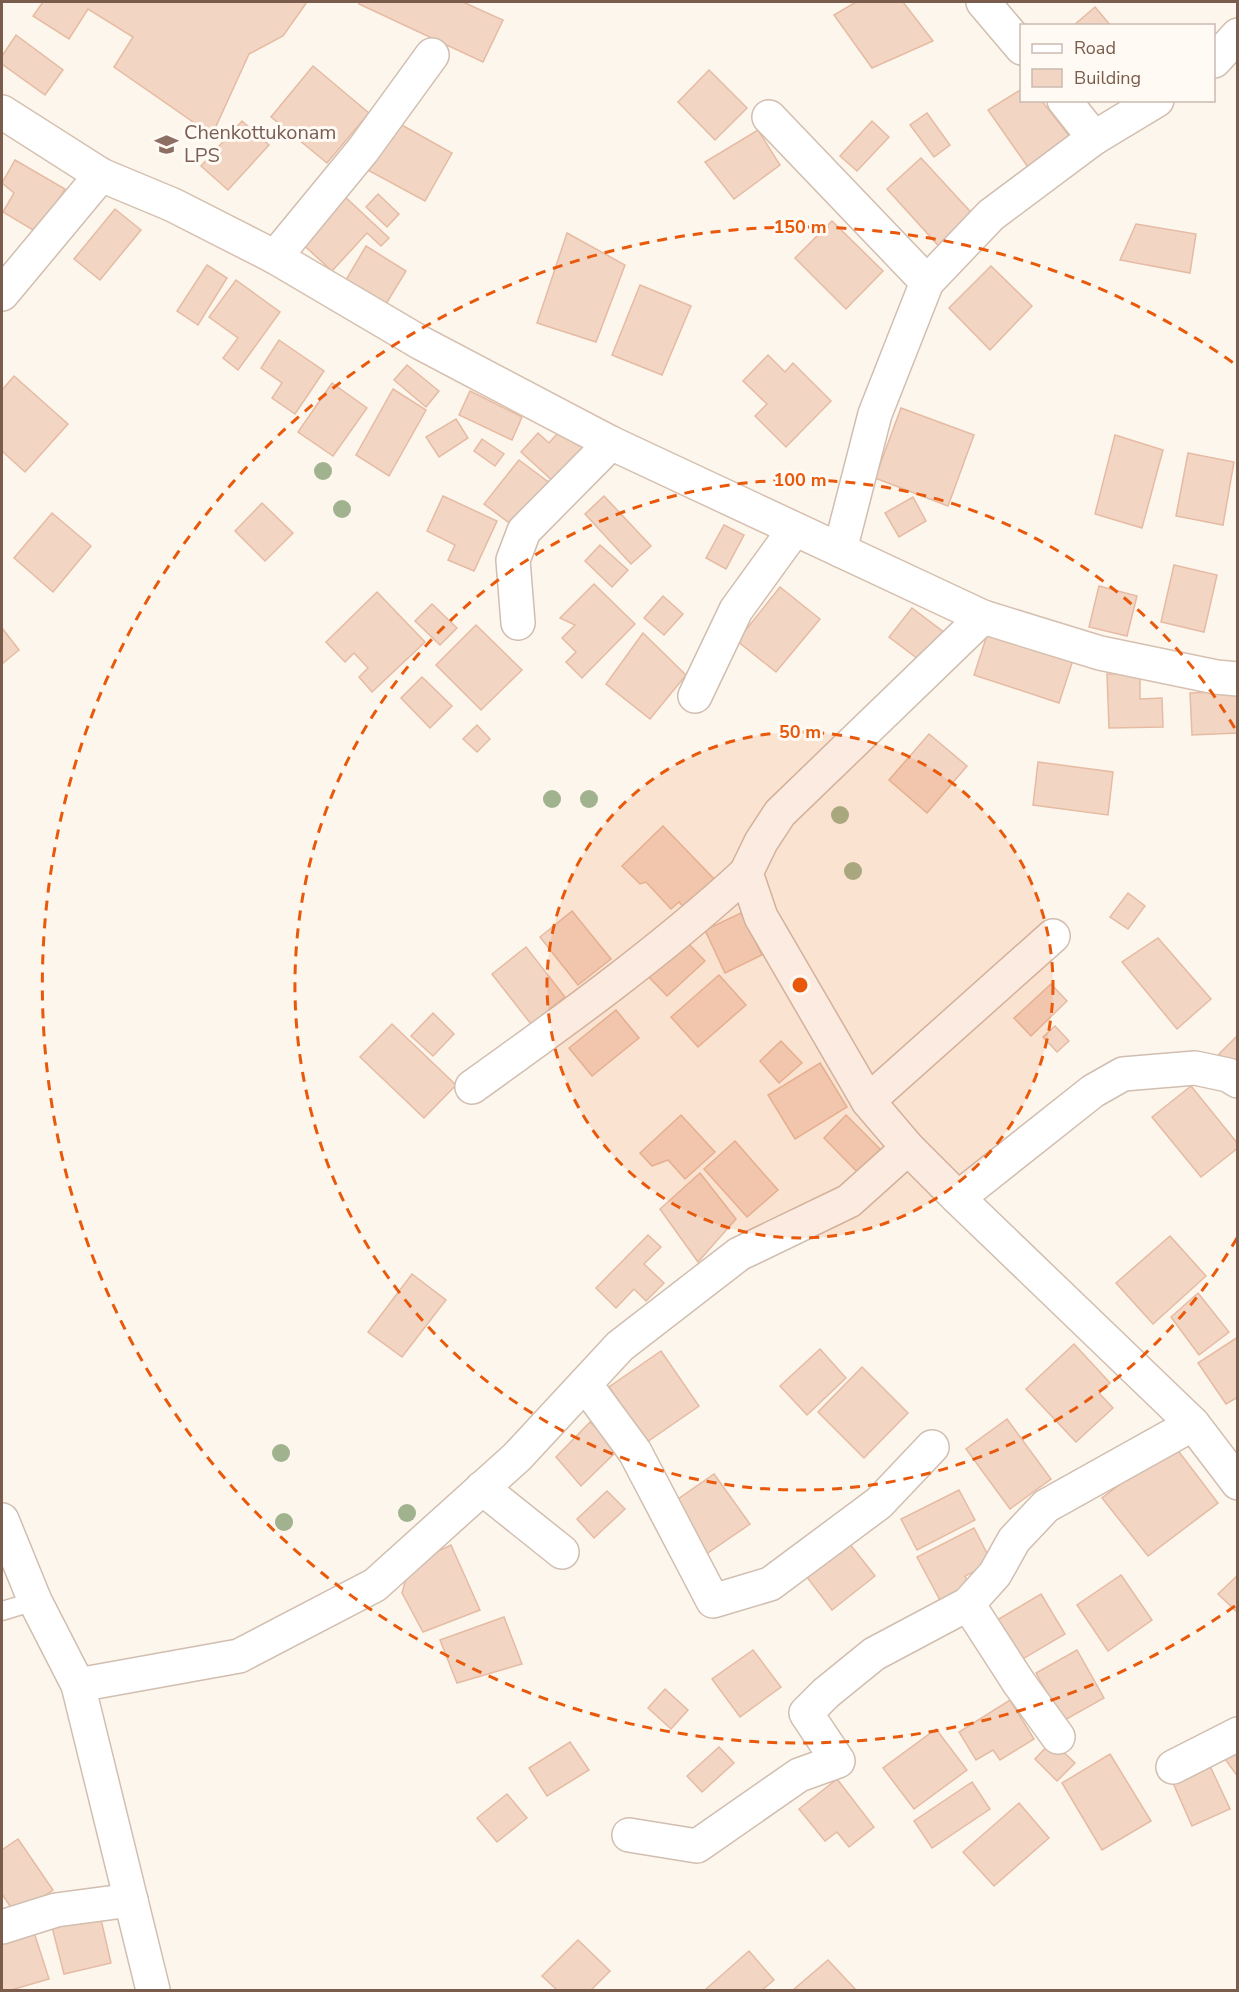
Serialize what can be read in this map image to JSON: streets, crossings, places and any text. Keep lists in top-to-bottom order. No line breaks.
{"places":{"school or university":["Chenkottukonam LPS"]},"legend":["Road","Building"],"rings":["150 m","100 m","50 m"]}
